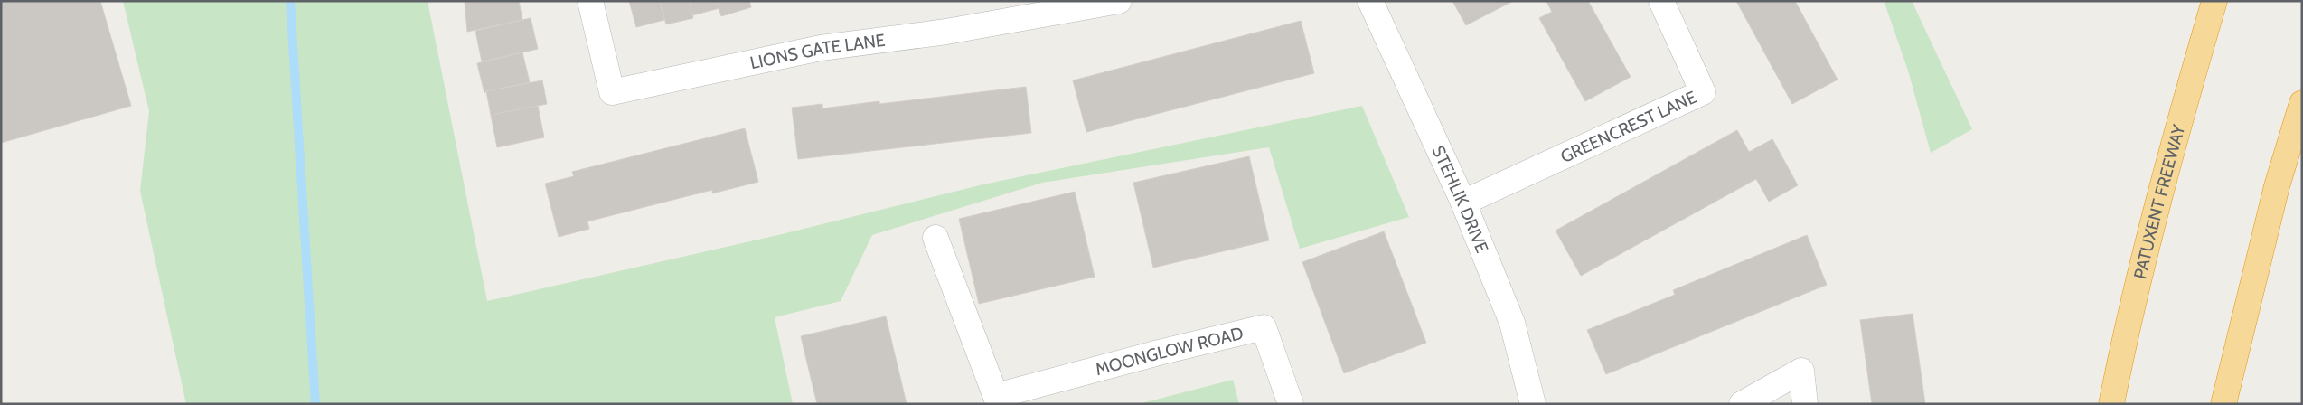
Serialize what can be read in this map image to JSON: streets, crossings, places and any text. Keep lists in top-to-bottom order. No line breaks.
{"streets":{"highway":["PATUXENT FREEWAY"],"street":["LIONS GATE LANE","GREENCREST LANE","STEHLIK DRIVE","MOONGLOW ROAD"]},"crossings":[["GREENCREST LANE","STEHLIK DRIVE"]]}
